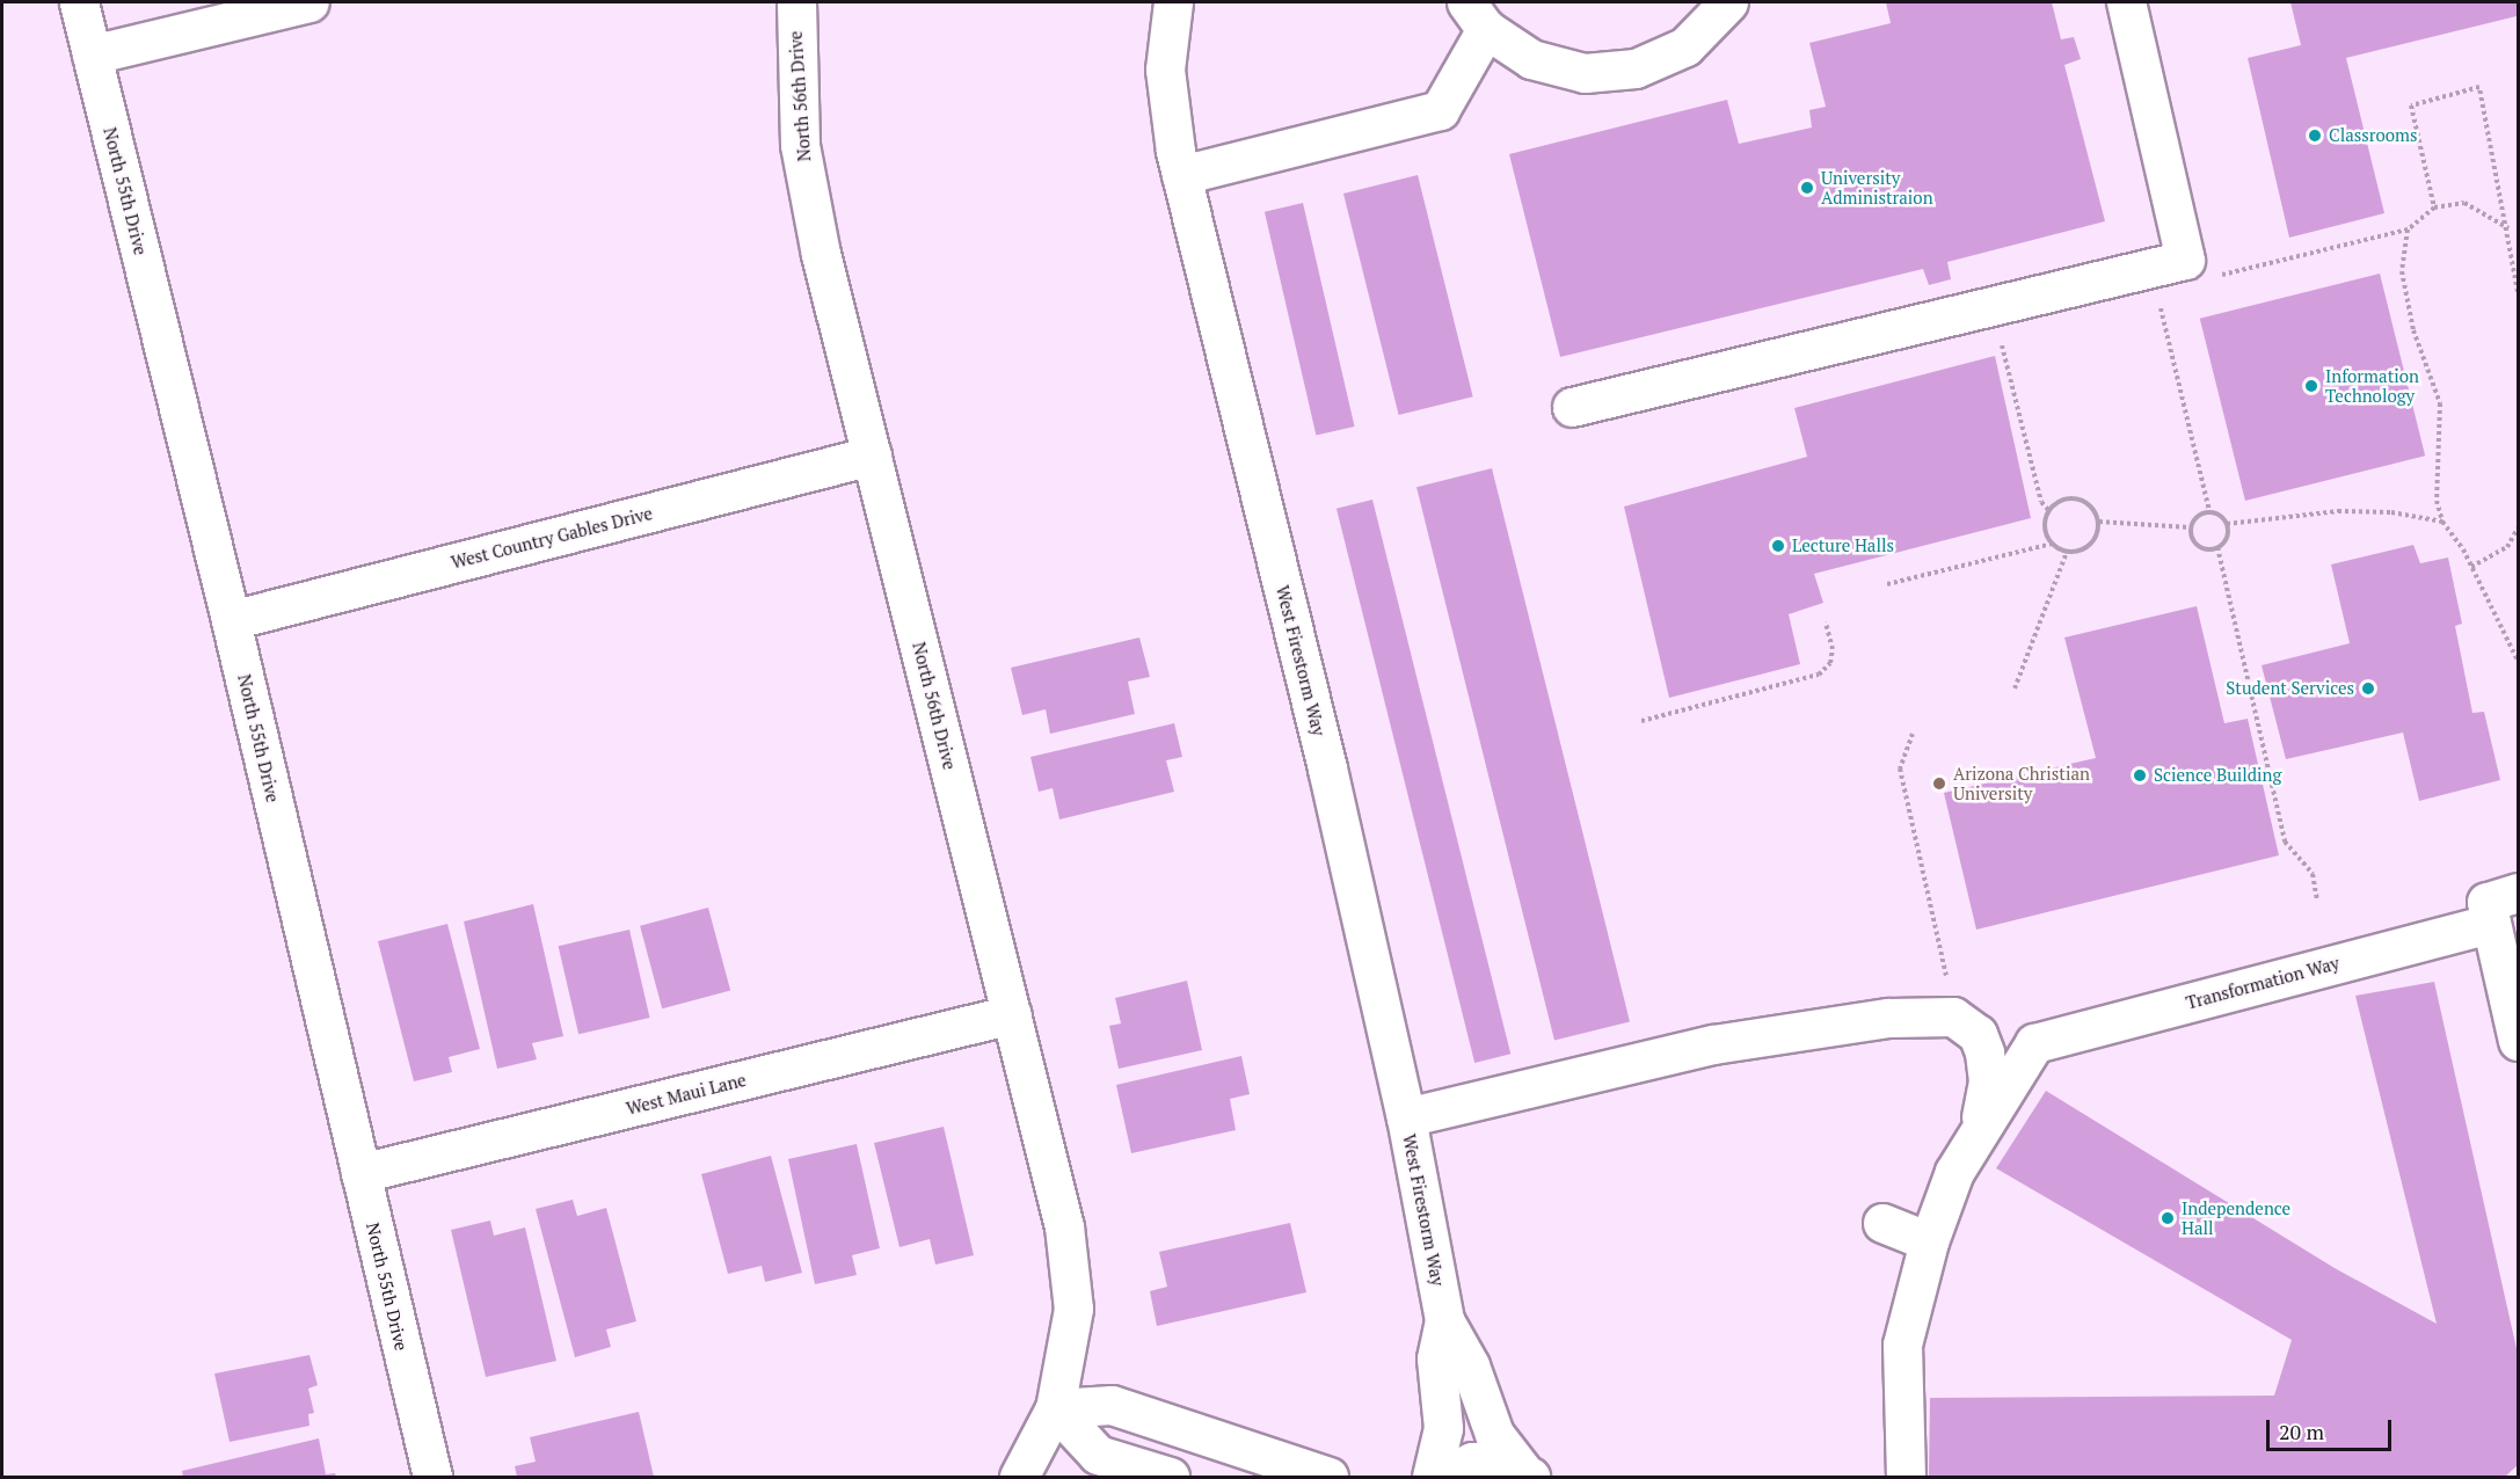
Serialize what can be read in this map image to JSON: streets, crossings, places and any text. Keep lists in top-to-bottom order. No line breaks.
{"streets":{"street":["North 56th Drive","North 55th Drive","West Country Gables Drive","West Firestorm Way","Transformation Way","West Maui Lane"]},"crossings":[["North 56th Drive","West Country Gables Drive"],["North 56th Drive","West Maui Lane"],["North 55th Drive","West Country Gables Drive"],["North 55th Drive","West Maui Lane"],["West Firestorm Way","Transformation Way"]],"places":["Classrooms","University Administraion","Information Technology","Lecture Halls","Student Services","Science Building","Arizona Christian University","Independence Hall"],"scale_bar":"20 m"}
